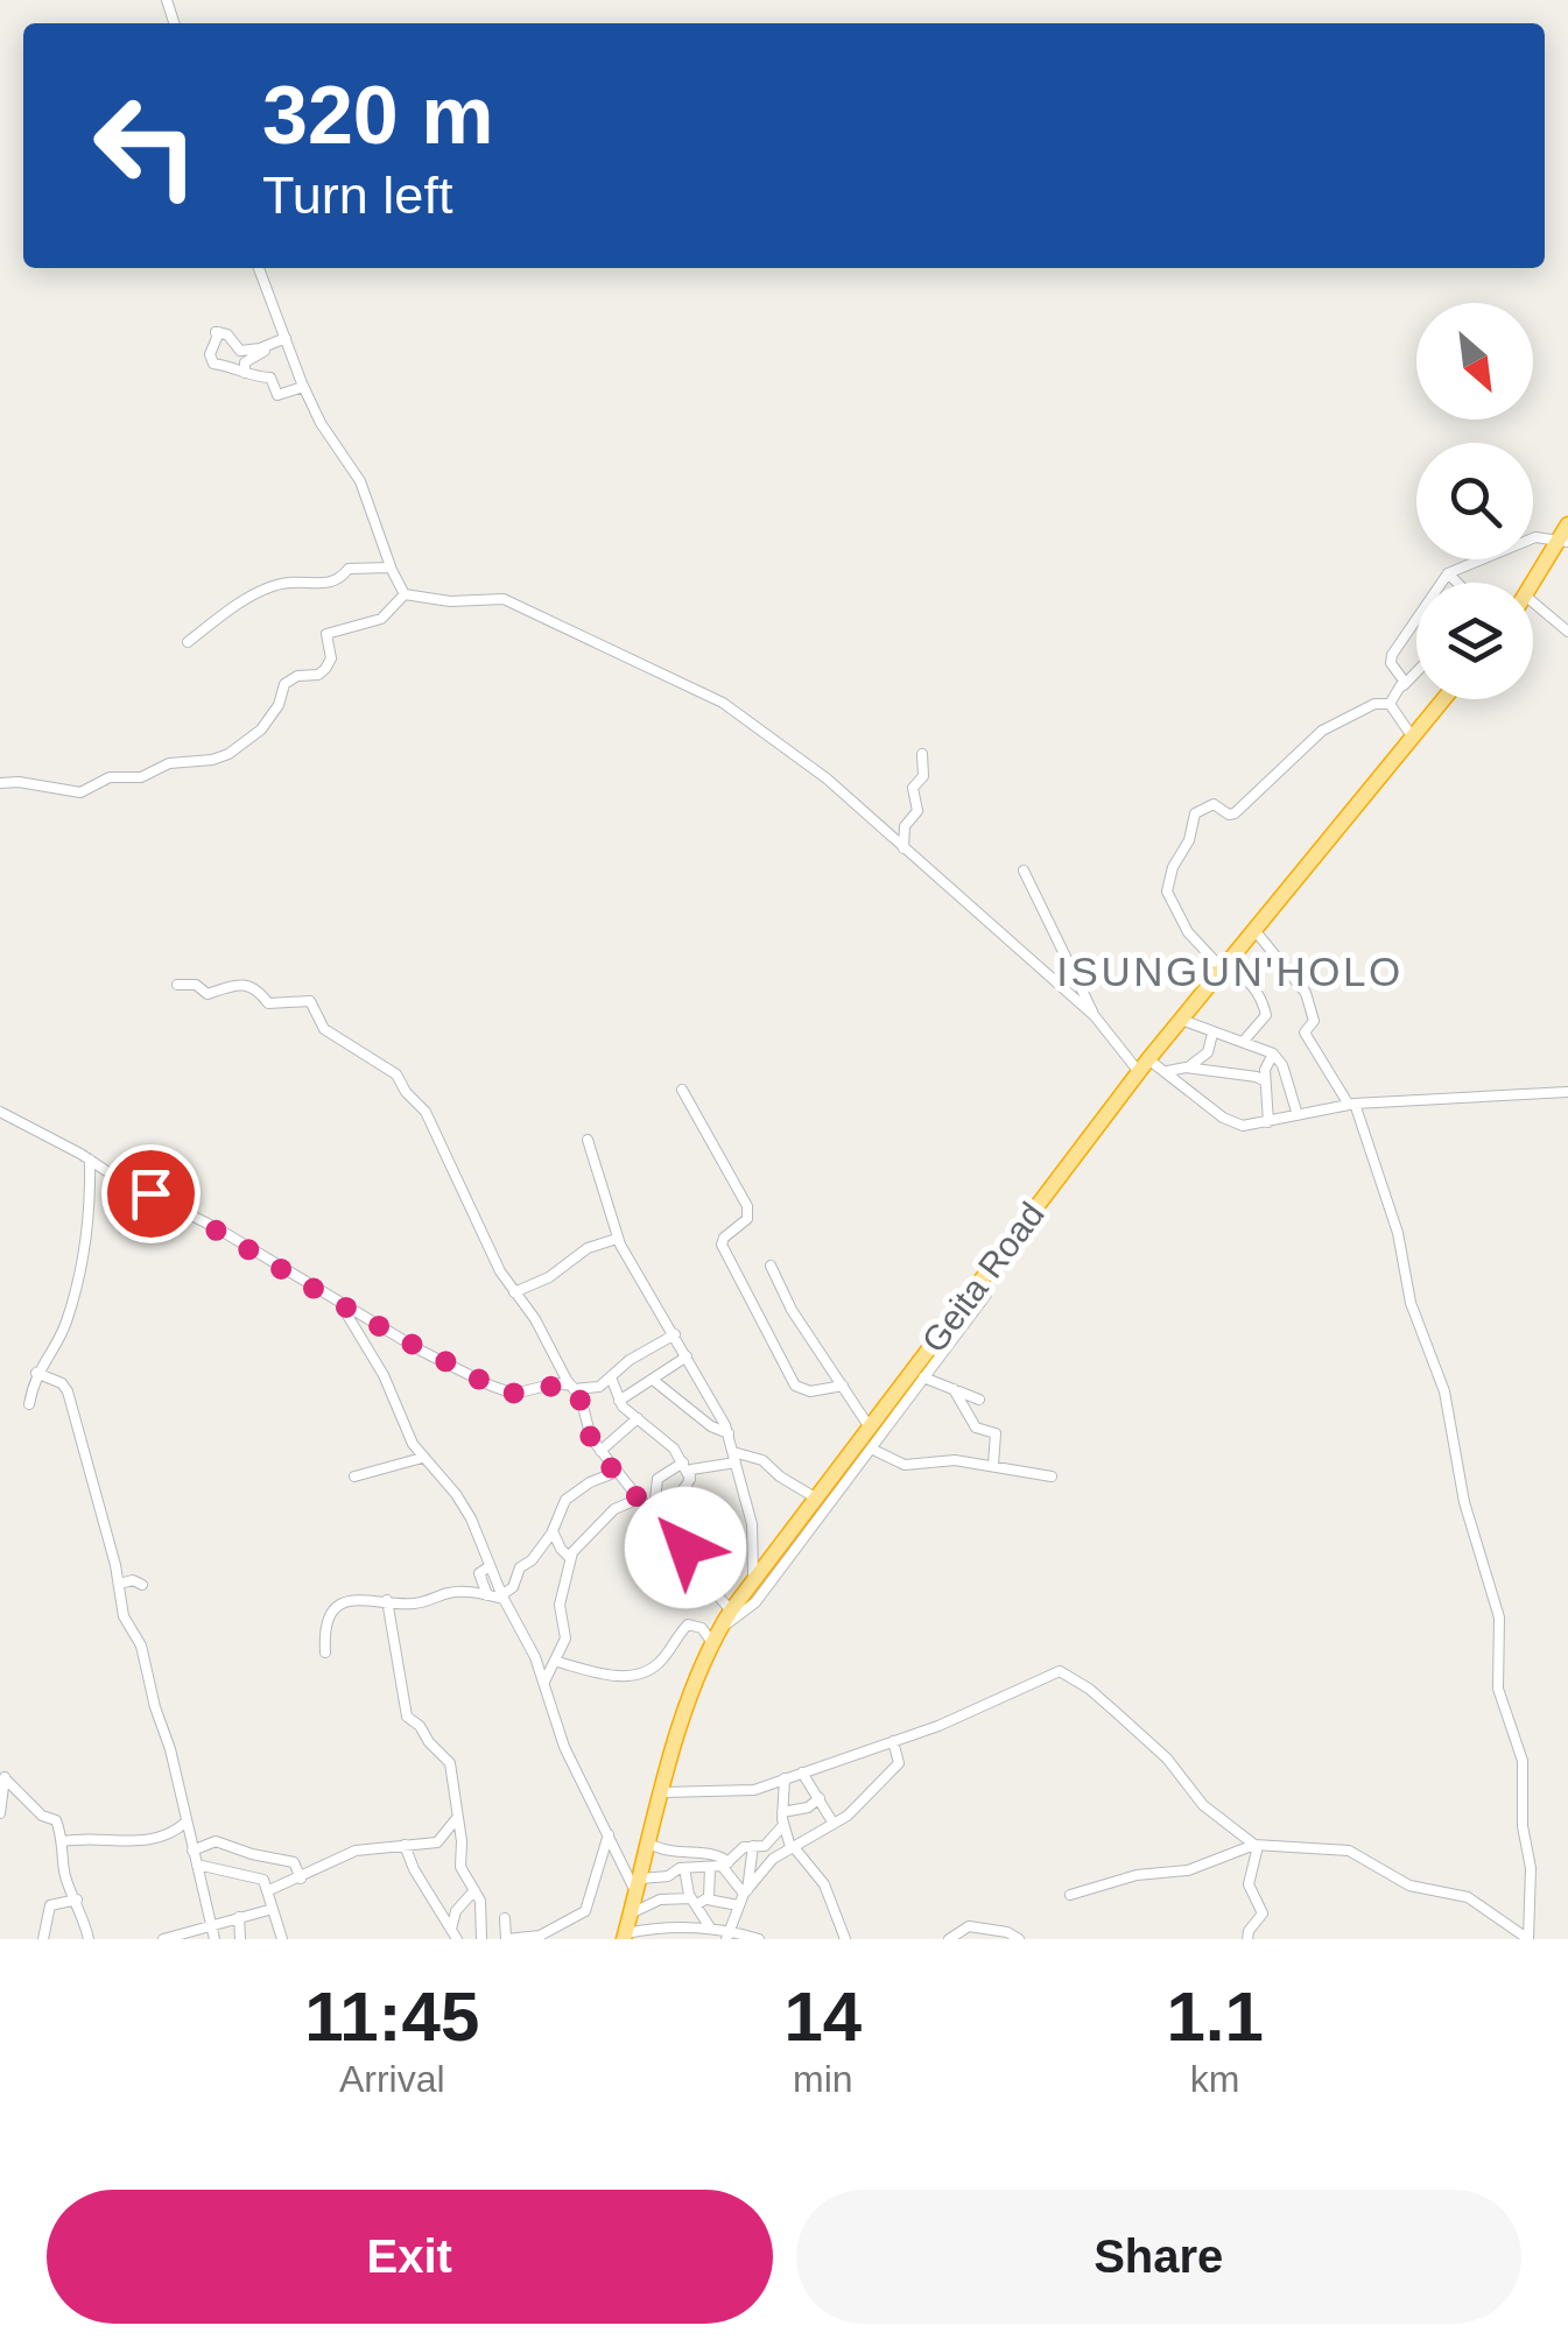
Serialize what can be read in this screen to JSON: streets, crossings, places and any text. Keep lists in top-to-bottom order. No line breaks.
{"streets":{"highway":["Geita Road"]},"districts":["ISUNGUN'HOLO"],"north":"bottom right","page":{"turn":["320 m","Turn left"],"eta":["11:45","Arrival","14","min","1.1","km"],"buttons":["Exit","Share"]}}
